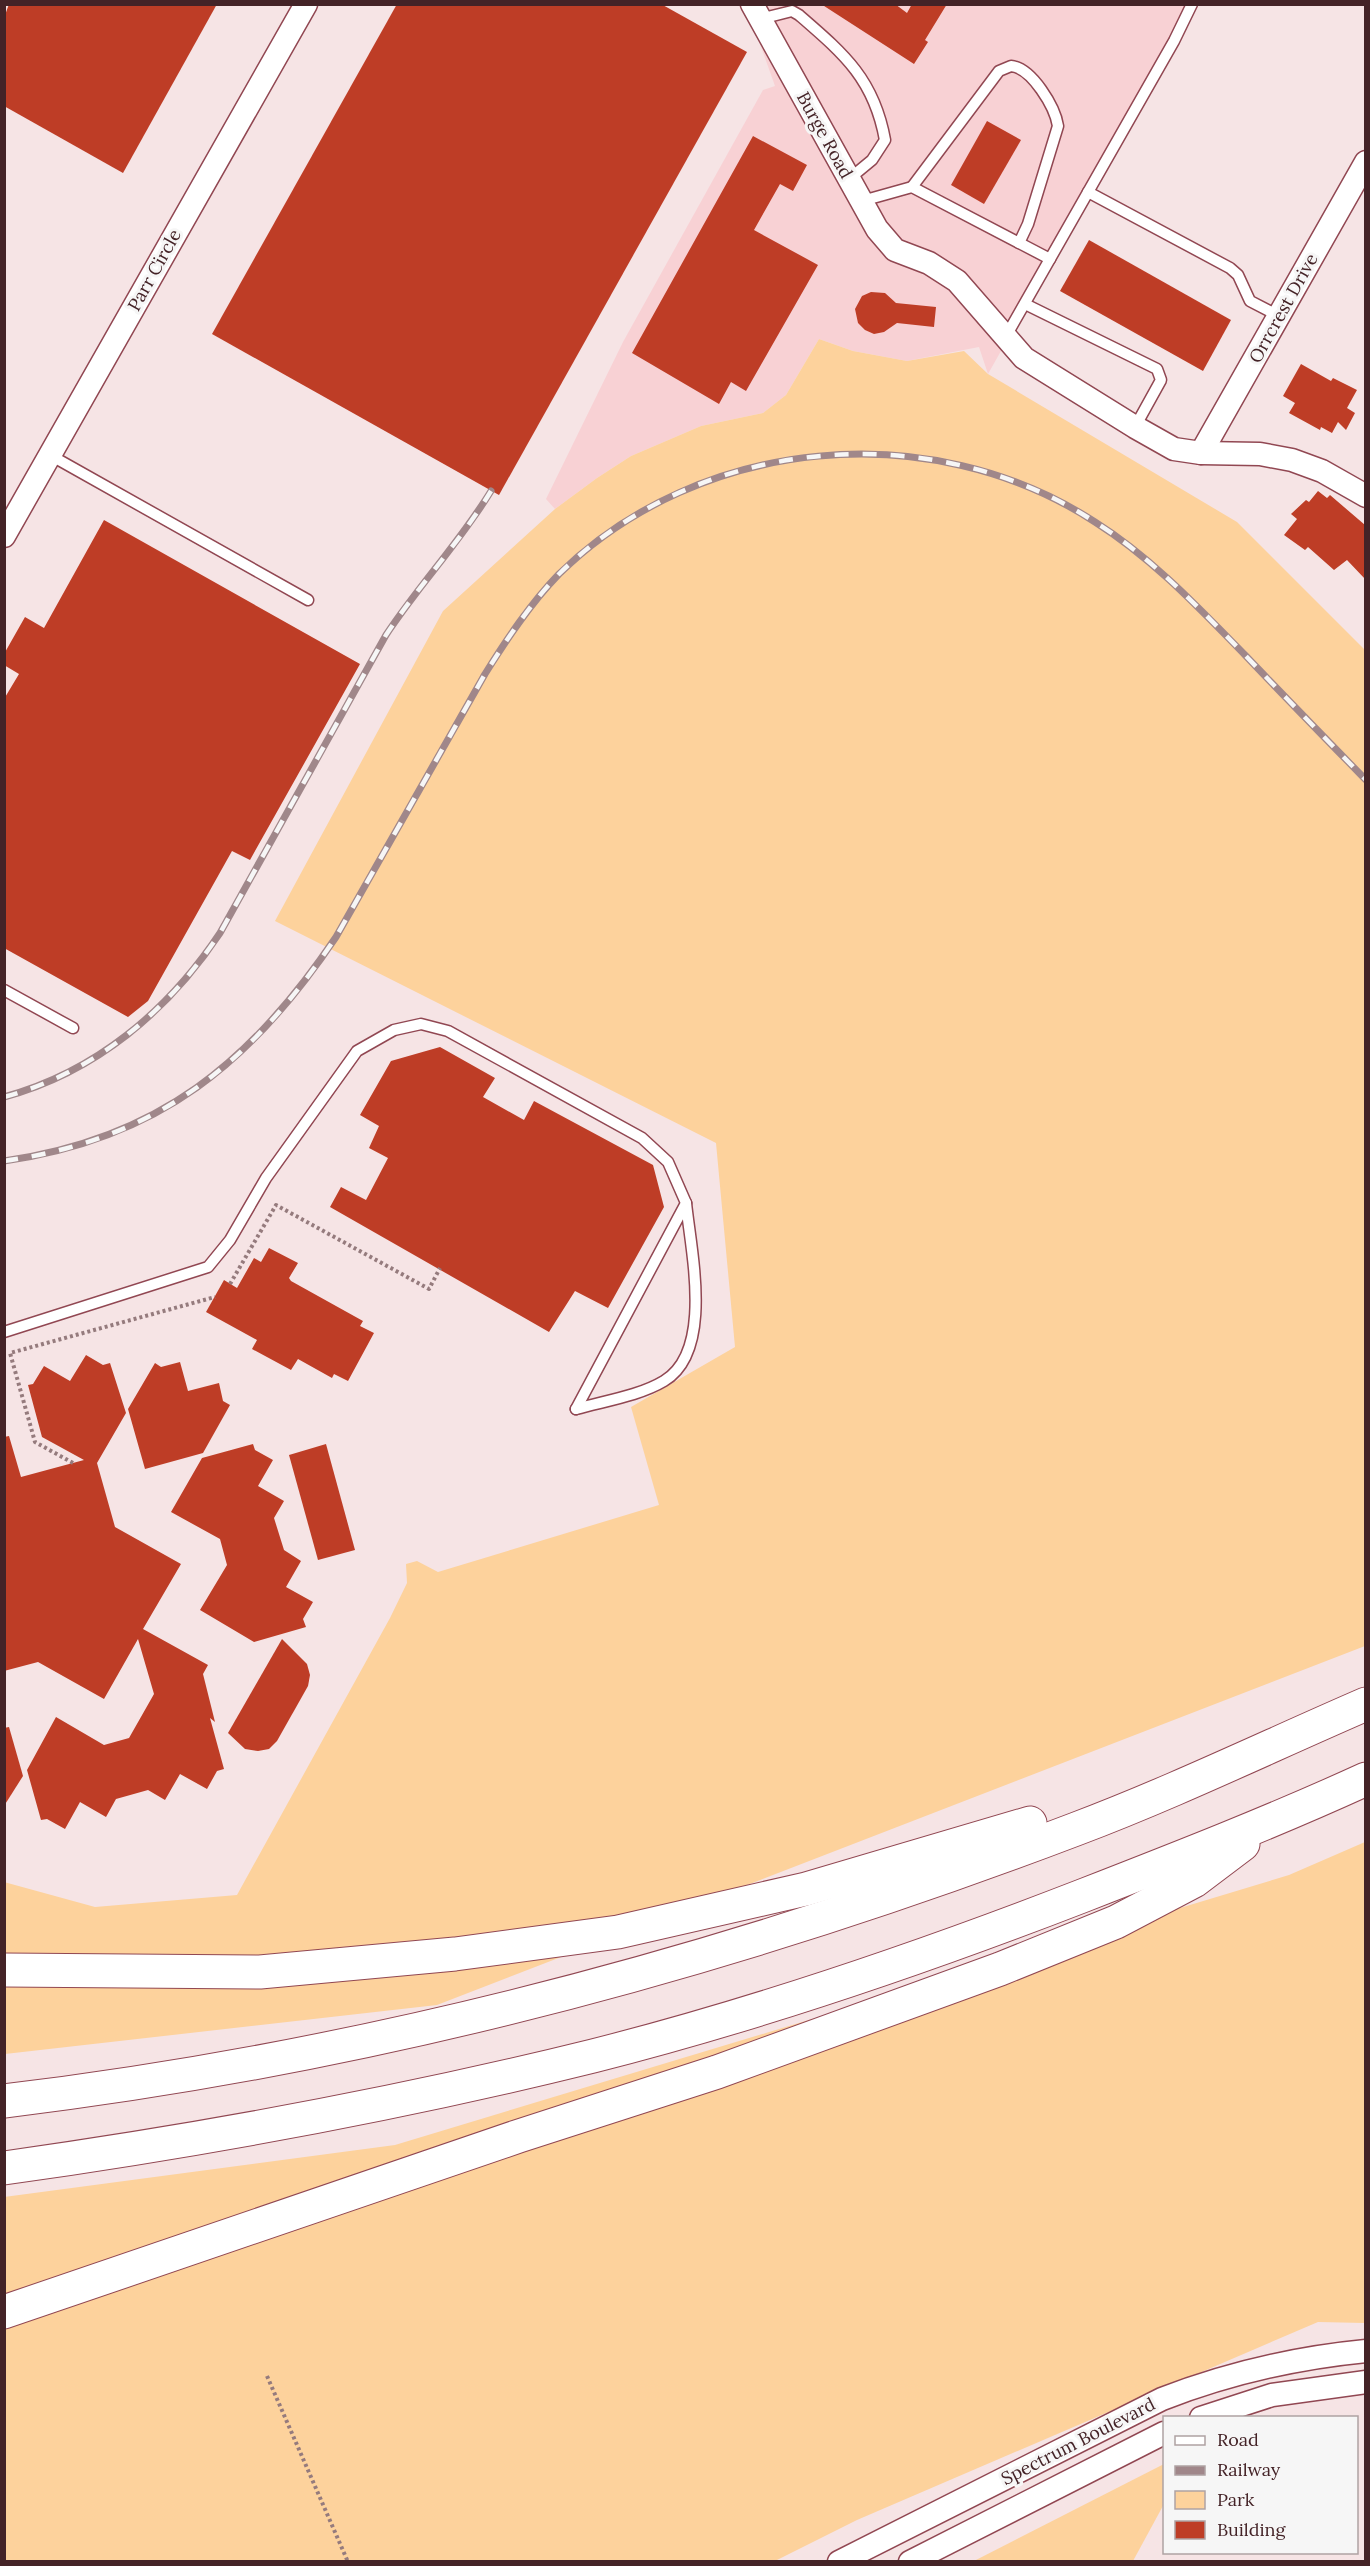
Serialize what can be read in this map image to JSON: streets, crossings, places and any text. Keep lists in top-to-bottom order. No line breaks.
{"streets":{"street":["Burge Road","Parr Circle","Orrcrest Drive","Spectrum Boulevard"]},"crossings":[["Burge Road","Orrcrest Drive"]],"legend":["Road","Railway","Park","Building"]}
